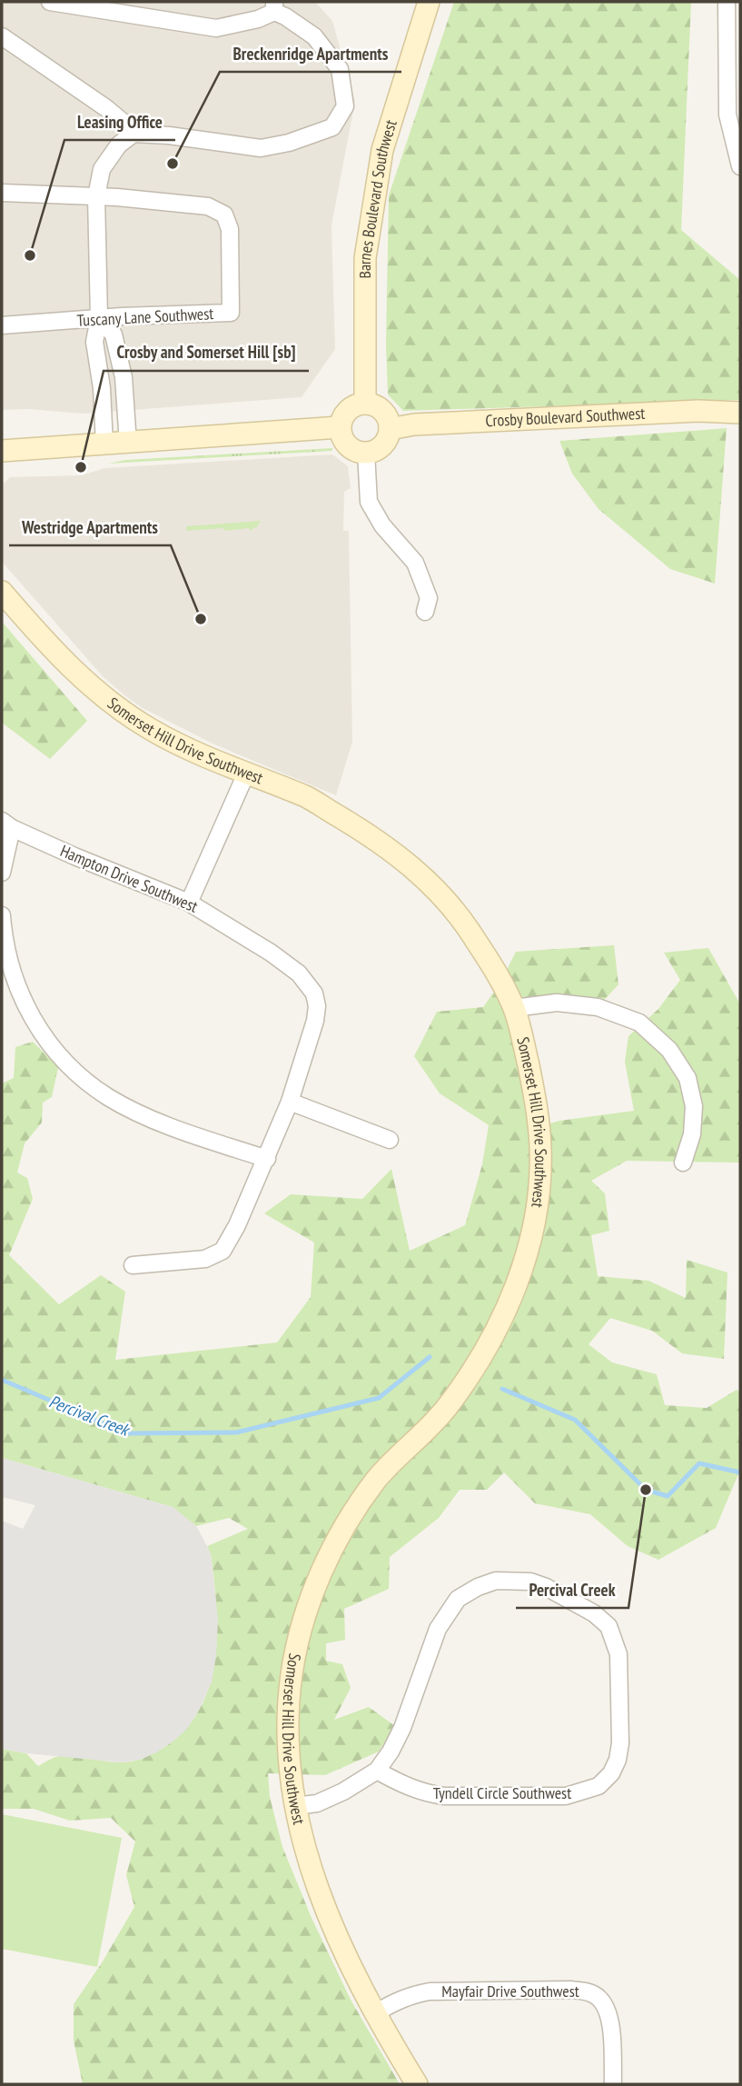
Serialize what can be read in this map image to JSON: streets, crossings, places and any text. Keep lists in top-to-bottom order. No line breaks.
{"streets":{"street":["Barnes Boulevard Southwest","Tuscany Lane Southwest","Crosby Boulevard Southwest","Somerset Hill Drive Southwest","Hampton Drive Southwest","Tyndell Circle Southwest","Mayfair Drive Southwest"]},"crossings":[["Barnes Boulevard Southwest","Crosby Boulevard Southwest"],["Somerset Hill Drive Southwest","Tyndell Circle Southwest"],["Somerset Hill Drive Southwest","Mayfair Drive Southwest"]],"water":["Percival Creek"],"places":["Breckenridge Apartments","Leasing Office","Crosby and Somerset Hill [sb]","Westridge Apartments","Percival Creek"]}
